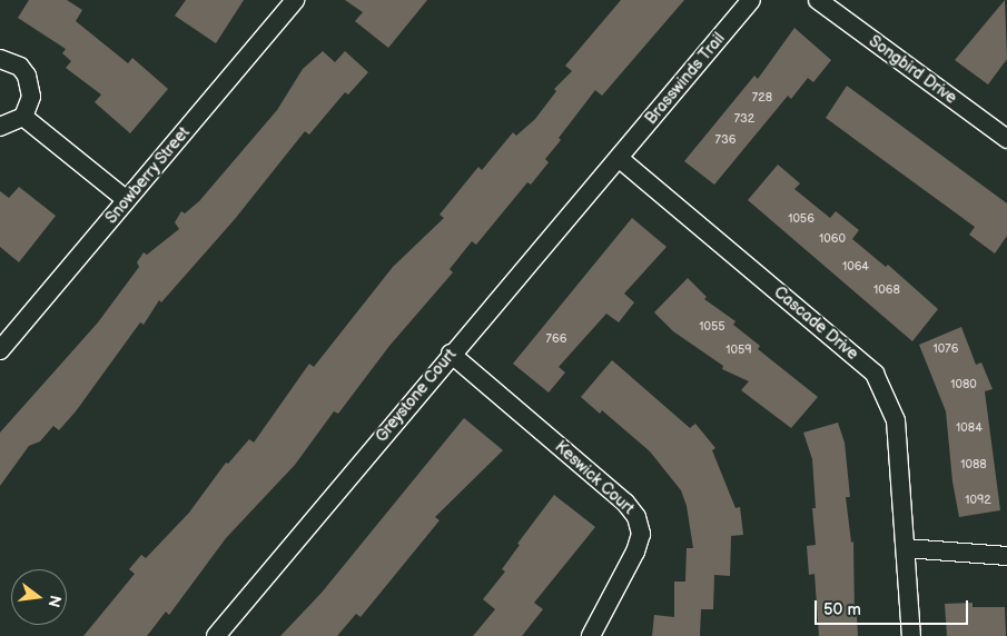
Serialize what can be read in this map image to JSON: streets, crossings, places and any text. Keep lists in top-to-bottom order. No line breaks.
{"streets":{"street":["Songbird Drive","Brasswinds Trail","Snowberry Street","Cascade Drive","Greystone Court","Keswick Court"]},"crossings":[["Brasswinds Trail","Cascade Drive"],["Brasswinds Trail","Greystone Court"],["Cascade Drive","Greystone Court"],["Greystone Court","Keswick Court"]],"house_numbers":["728","732","736","1056","1060","1064","1068","1055","766","1076","1059","1080","1084","1088","1092"],"scale_bar":"50 m","north":"right"}
